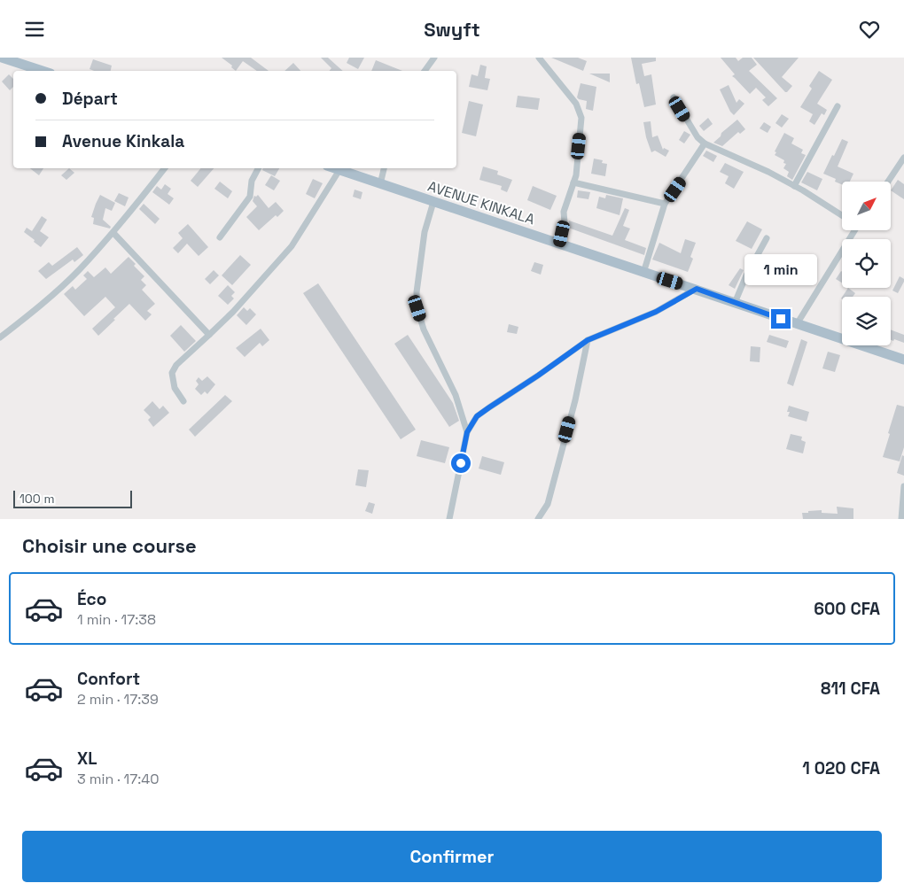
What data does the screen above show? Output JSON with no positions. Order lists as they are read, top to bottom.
{
  "streets": {
    "main road": ["AVENUE KINKALA"]
  },
  "scale_bar": "100 m",
  "north": "top right",
  "page": {
    "header": "Swyft",
    "banner": ["Départ", "Avenue Kinkala"],
    "bubble": "1 min",
    "scale": "100 m",
    "heading": "Choisir une course",
    "list": [
      {
        "name": "Éco",
        "note": "1 min · 17:38",
        "value": "600 CFA"
      },
      {
        "name": "Confort",
        "note": "2 min · 17:39",
        "value": "811 CFA"
      },
      {
        "name": "XL",
        "note": "3 min · 17:40",
        "value": "1 020 CFA"
      }
    ],
    "buttons": "Confirmer"
  }
}
